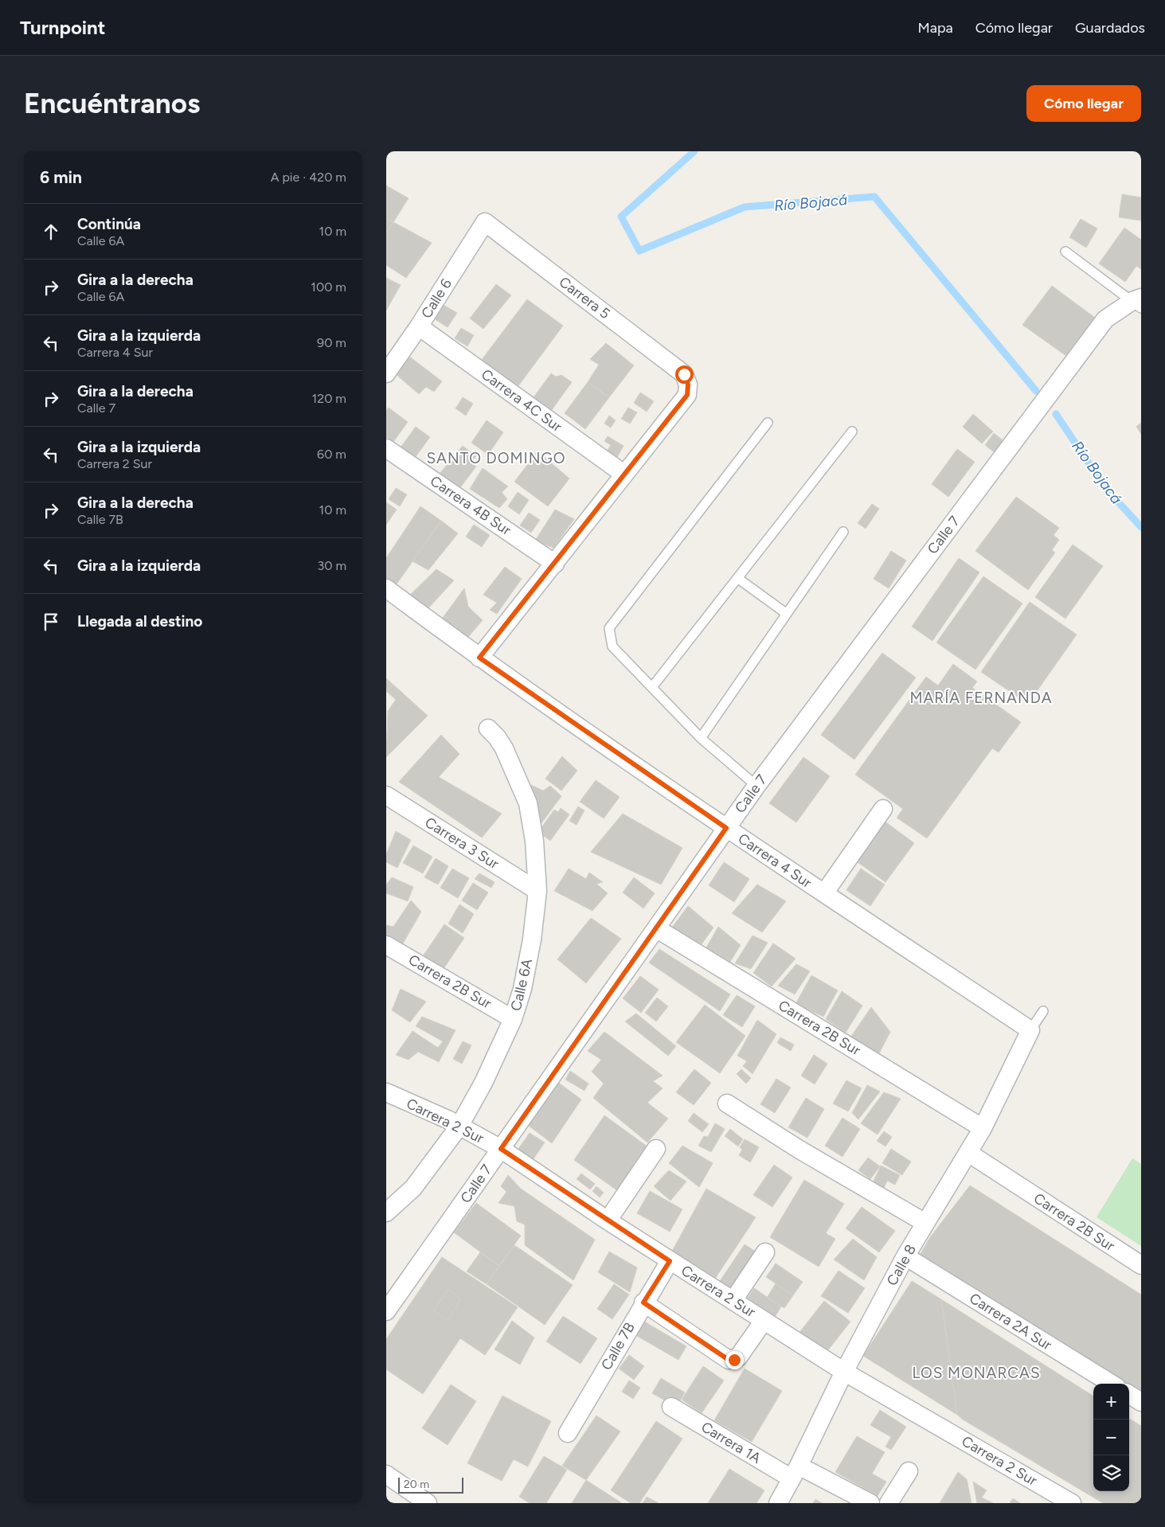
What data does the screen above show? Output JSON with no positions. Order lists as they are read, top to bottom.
{
  "streets": {
    "street": [
      "Carrera 5",
      "Calle 6",
      "Carrera 4C Sur",
      "Carrera 4B Sur",
      "Calle 7",
      "Carrera 3 Sur",
      "Carrera 4 Sur",
      "Carrera 2B Sur",
      "Calle 6A",
      "Carrera 2 Sur",
      "Calle 8",
      "Carrera 2A Sur",
      "Calle 7B",
      "Carrera 1A"
    ]
  },
  "crossings": [
    ["Carrera 5", "Calle 6"],
    ["Carrera 5", "Carrera 4C Sur"],
    ["Calle 6", "Carrera 4C Sur"],
    ["Calle 7", "Carrera 4 Sur"],
    ["Calle 7", "Carrera 2B Sur"],
    ["Calle 7", "Carrera 2 Sur"],
    ["Carrera 3 Sur", "Calle 6A"],
    ["Carrera 4 Sur", "Calle 8"],
    ["Carrera 2B Sur", "Calle 6A"],
    ["Carrera 2B Sur", "Calle 8"],
    ["Calle 6A", "Carrera 2 Sur"],
    ["Carrera 2 Sur", "Calle 8"],
    ["Carrera 2 Sur", "Calle 7B"],
    ["Calle 8", "Carrera 2A Sur"],
    ["Calle 8", "Carrera 1A"]
  ],
  "districts": ["SANTO DOMINGO", "MARÍA FERNANDA", "LOS MONARCAS"],
  "water": ["Río Bojacá"],
  "scale_bar": "20 m",
  "page": {
    "header": "Turnpoint",
    "nav": ["Mapa", "Cómo llegar", "Guardados"],
    "buttons": "Cómo llegar",
    "title": "Encuéntranos",
    "heading": ["6 min", "A pie · 420 m"],
    "list": [
      ["Continúa", "Calle 6A", "10 m"],
      ["Gira a la derecha", "Calle 6A", "100 m"],
      ["Gira a la izquierda", "Carrera 4 Sur", "90 m"],
      ["Gira a la derecha", "Calle 7", "120 m"],
      ["Gira a la izquierda", "Carrera 2 Sur", "60 m"],
      ["Gira a la derecha", "Calle 7B", "10 m"],
      ["Gira a la izquierda", "30 m"],
      "Llegada al destino"
    ],
    "map_buttons": ["+", "−"],
    "scale": "20 m"
  }
}
